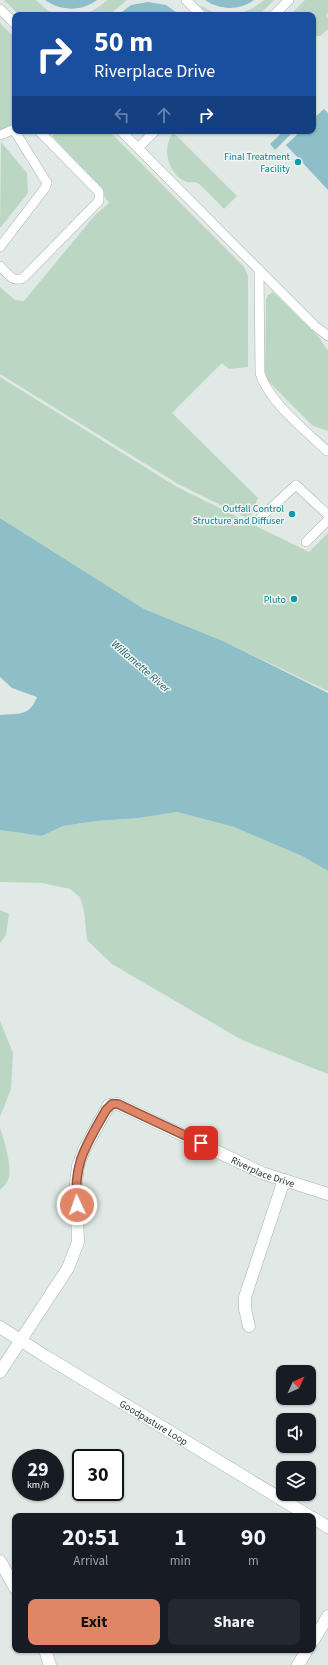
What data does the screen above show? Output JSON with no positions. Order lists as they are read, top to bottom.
{
  "streets": {
    "street": ["Riverplace Drive", "Goodpasture Loop"]
  },
  "crossings": [
    ["Riverplace Drive", "Goodpasture Loop"]
  ],
  "water": ["Willamette River"],
  "places": ["Final Treatment Facility", "Outfall Control Structure and Diffuser", "Pluto"],
  "north": "top right",
  "page": {
    "turn": ["50 m", "Riverplace Drive"],
    "speed": "29 km/h",
    "limit": "30",
    "eta": [
      "20:51",
      "Arrival",
      "1",
      "min",
      "90",
      "m"
    ],
    "buttons": ["Exit", "Share"]
  }
}
